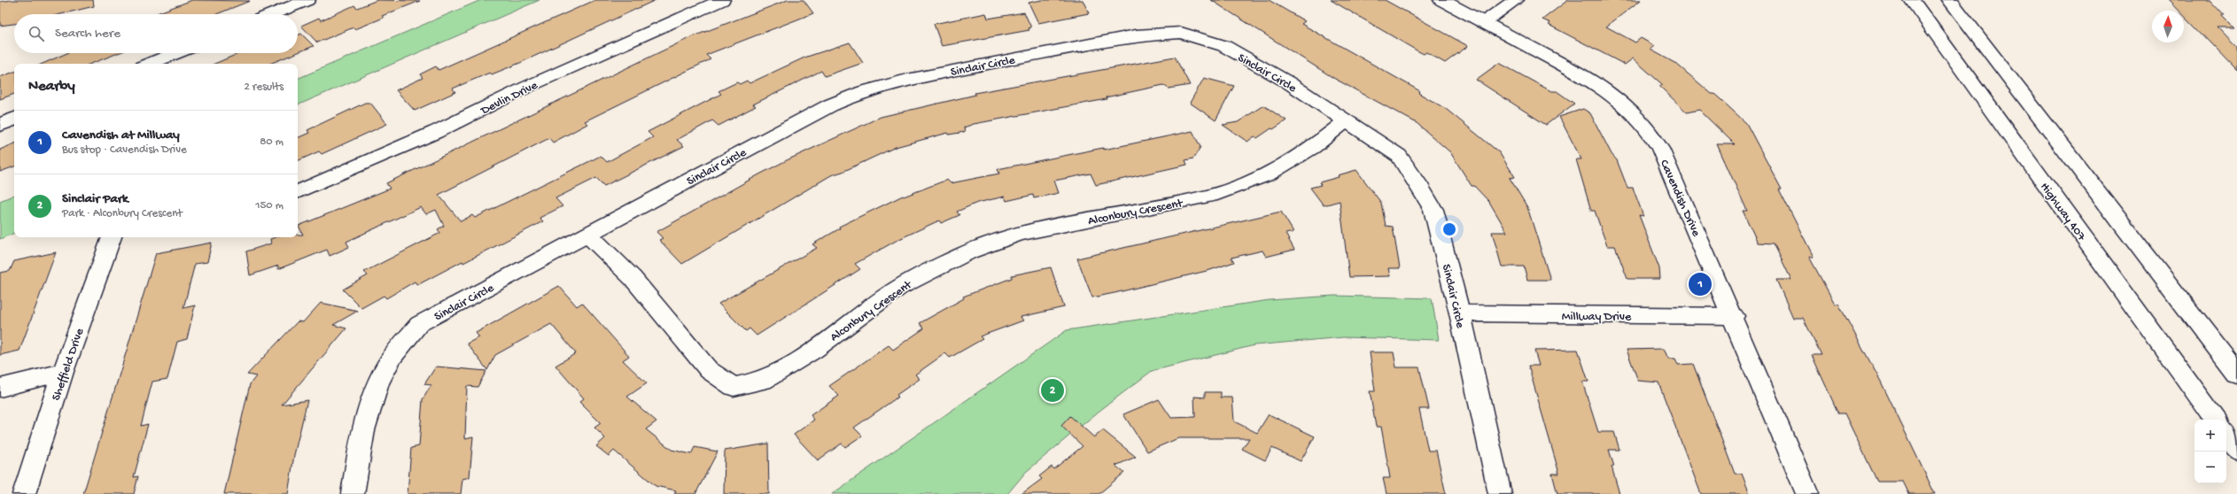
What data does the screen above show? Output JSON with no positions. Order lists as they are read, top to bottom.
{
  "streets": {
    "main road": [
      "Sinclair Circle",
      "Devlin Drive",
      "Cavendish Drive",
      "Alconbury Crescent",
      "Highway 407",
      "Millway Drive",
      "Sheffield Drive"
    ]
  },
  "crossings": [
    ["Sinclair Circle", "Alconbury Crescent"],
    ["Sinclair Circle", "Millway Drive"],
    ["Cavendish Drive", "Millway Drive"]
  ],
  "north": "top",
  "page": {
    "search": "Search here",
    "heading": ["Nearby", "2 results"],
    "list": [
      {
        "mark": "1",
        "name": "Cavendish at Millway",
        "note": "Bus stop · Cavendish Drive",
        "value": "80 m"
      },
      {
        "mark": "2",
        "name": "Sinclair Park",
        "note": "Park · Alconbury Crescent",
        "value": "150 m"
      }
    ],
    "pins": ["1", "2"],
    "map_buttons": ["+", "−"]
  }
}
